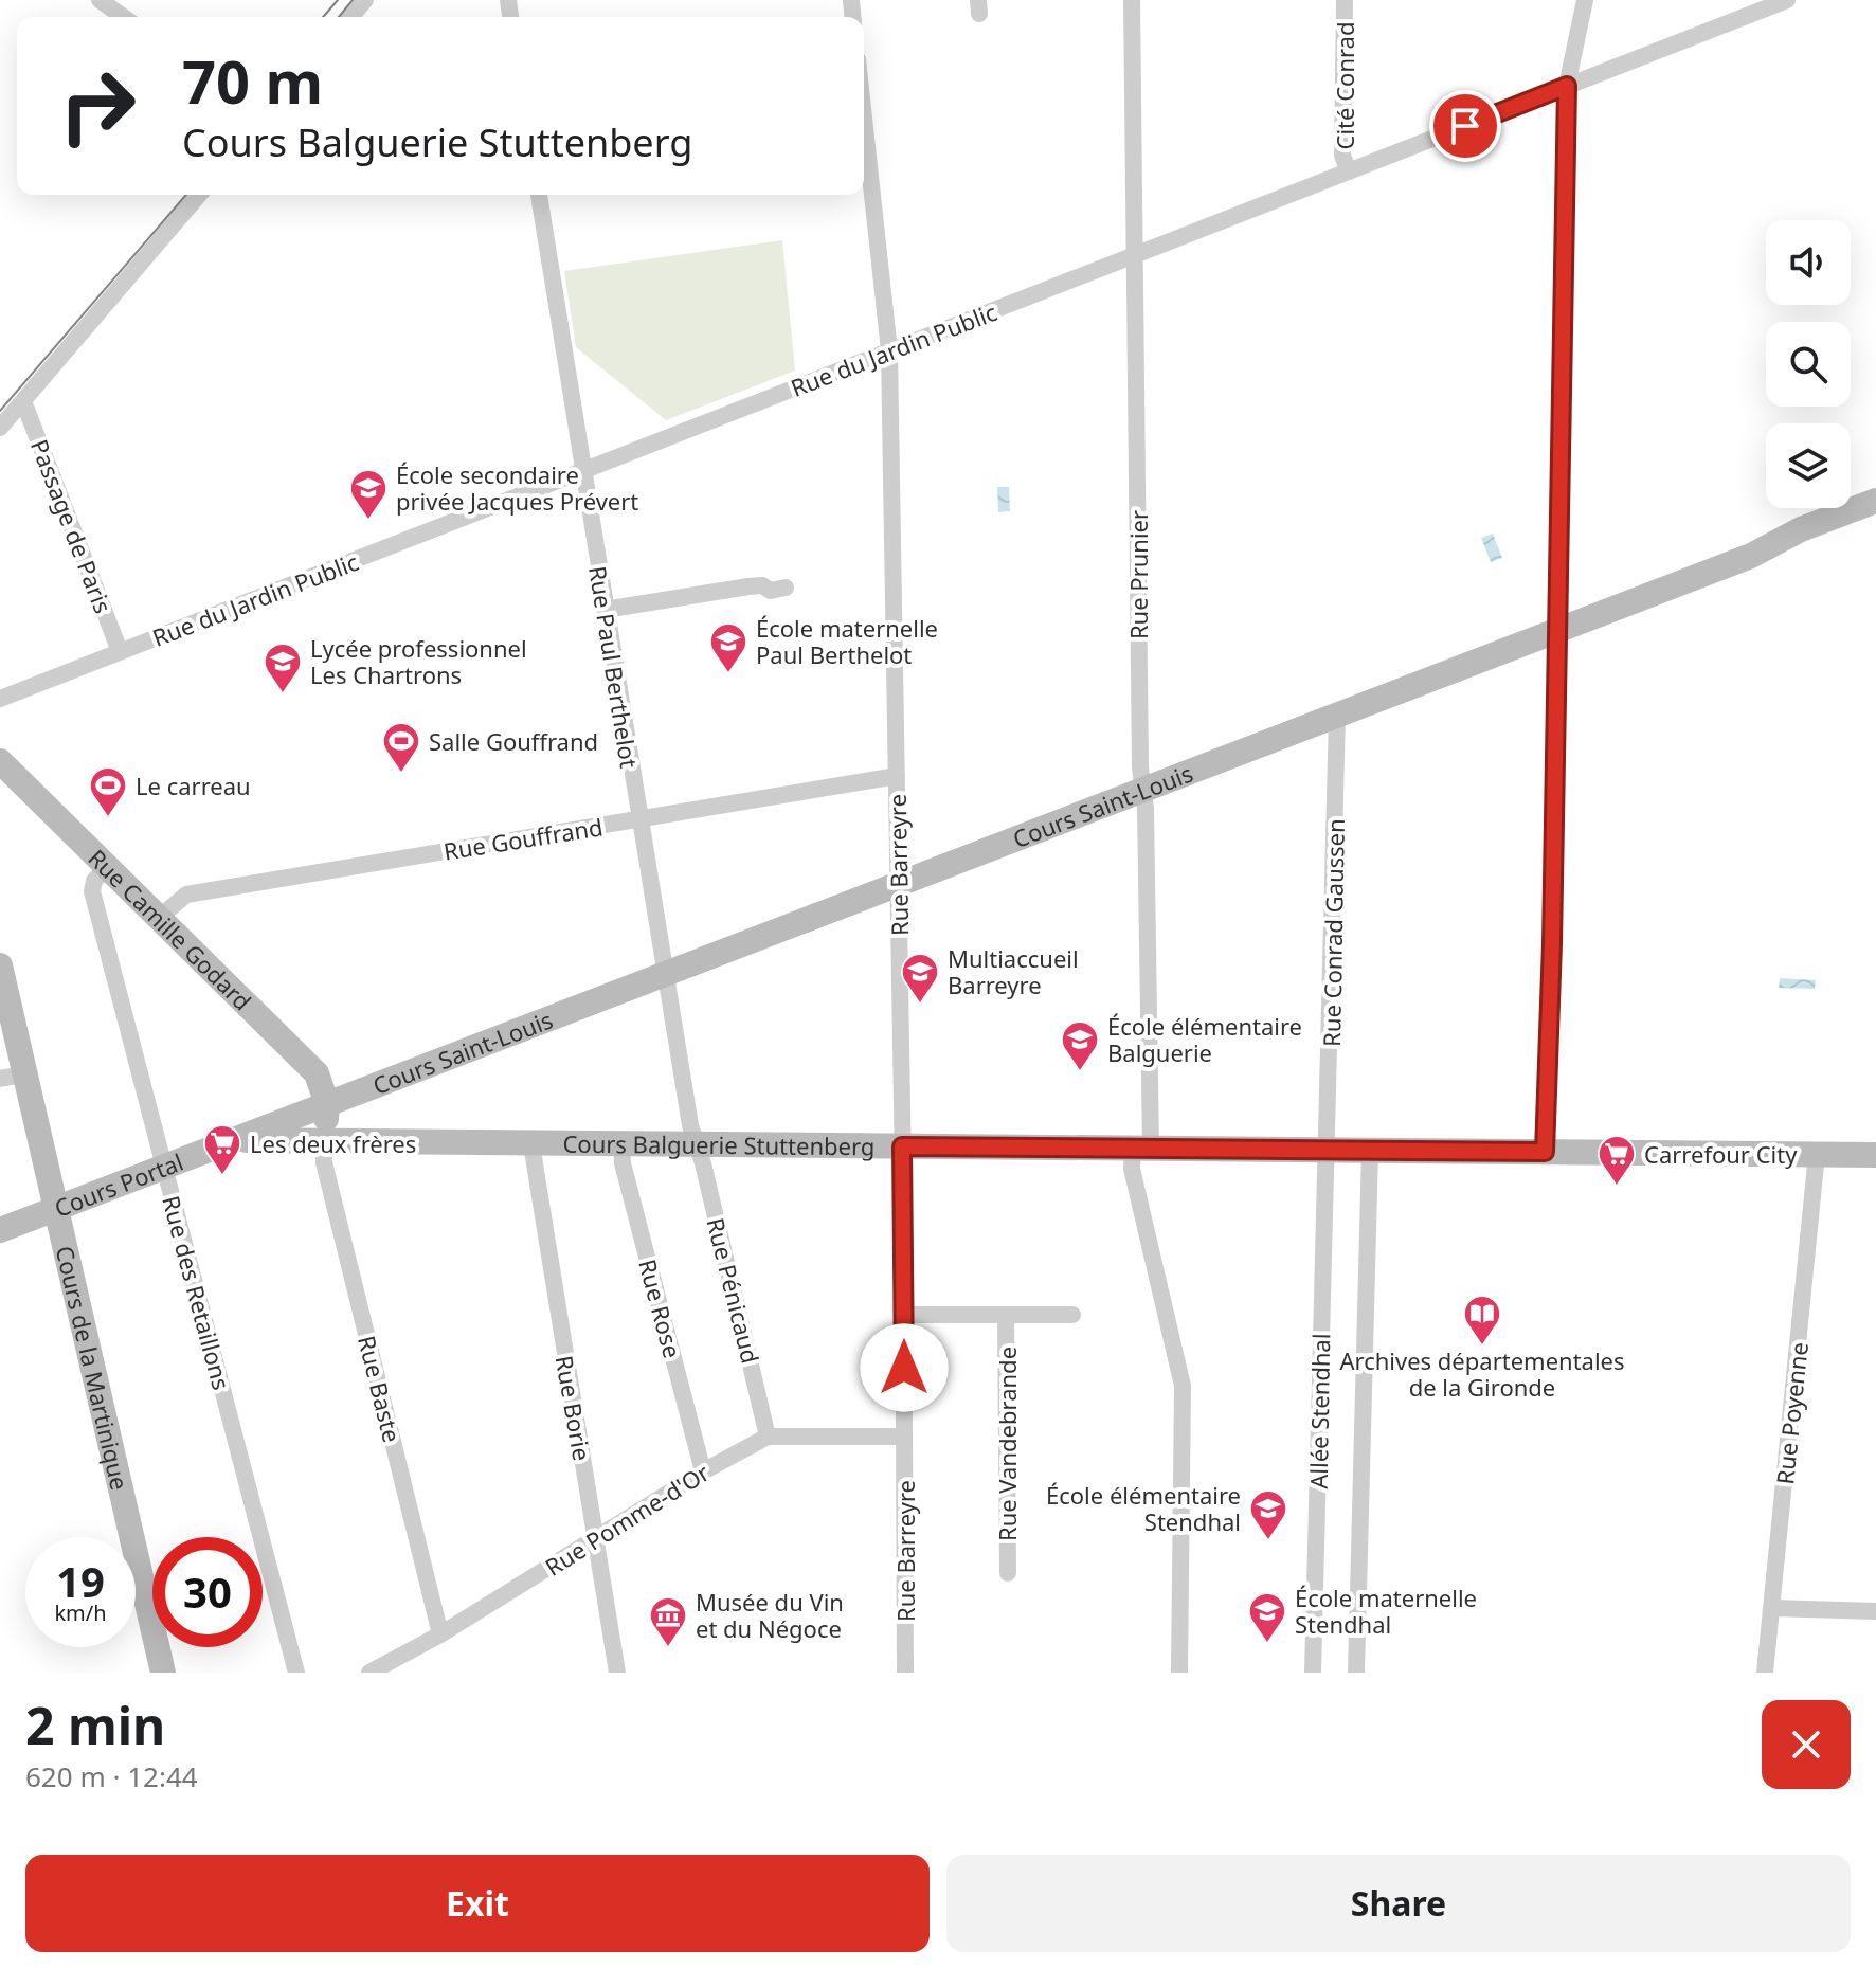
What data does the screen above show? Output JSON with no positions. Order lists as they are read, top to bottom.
{
  "streets": {
    "main road": [
      "Cours Saint-Louis",
      "Rue Camille Godard",
      "Cours Balguerie Stuttenberg",
      "Cours Portal",
      "Cours de la Martinique"
    ],
    "street": [
      "Cité Conrad",
      "Rue du Jardin Public",
      "Passage de Paris",
      "Rue Prunier",
      "Rue Paul Berthelot",
      "Rue Gouffrand",
      "Rue Barreyre",
      "Rue Conrad Gaussen",
      "Rue Pénicaud",
      "Rue des Retaillons",
      "Rue Rose",
      "Rue Baste",
      "Rue Borie",
      "Allée Stendhal",
      "Rue Poyenne",
      "Rue Vandebrande",
      "Rue Pomme-d'Or"
    ]
  },
  "crossings": [
    ["Cité Conrad", "Rue du Jardin Public"],
    ["Rue du Jardin Public", "Passage de Paris"],
    ["Rue du Jardin Public", "Rue Prunier"],
    ["Rue du Jardin Public", "Rue Paul Berthelot"],
    ["Rue du Jardin Public", "Rue Barreyre"],
    ["Rue Prunier", "Cours Saint-Louis"],
    ["Rue Prunier", "Cours Balguerie Stuttenberg"],
    ["Rue Paul Berthelot", "Cours Saint-Louis"],
    ["Rue Paul Berthelot", "Rue Gouffrand"],
    ["Rue Paul Berthelot", "Cours Balguerie Stuttenberg"],
    ["Rue Paul Berthelot", "Rue Pénicaud"],
    ["Cours Saint-Louis", "Rue Barreyre"],
    ["Cours Saint-Louis", "Rue Camille Godard"],
    ["Cours Saint-Louis", "Rue Conrad Gaussen"],
    ["Cours Saint-Louis", "Cours Portal"],
    ["Rue Gouffrand", "Rue Barreyre"],
    ["Rue Gouffrand", "Rue Camille Godard"],
    ["Rue Barreyre", "Cours Balguerie Stuttenberg"],
    ["Rue Barreyre", "Rue Pomme-d'Or"],
    ["Rue Camille Godard", "Cours Portal"],
    ["Rue Camille Godard", "Rue des Retaillons"],
    ["Rue Conrad Gaussen", "Cours Balguerie Stuttenberg"],
    ["Rue Conrad Gaussen", "Allée Stendhal"],
    ["Cours Balguerie Stuttenberg", "Cours Portal"],
    ["Cours Balguerie Stuttenberg", "Rue Pénicaud"],
    ["Cours Balguerie Stuttenberg", "Rue Rose"],
    ["Cours Balguerie Stuttenberg", "Rue Baste"],
    ["Cours Balguerie Stuttenberg", "Rue Borie"],
    ["Cours Balguerie Stuttenberg", "Allée Stendhal"],
    ["Cours Balguerie Stuttenberg", "Rue Poyenne"],
    ["Cours Portal", "Rue des Retaillons"],
    ["Cours Portal", "Cours de la Martinique"],
    ["Cours Portal", "Rue Baste"],
    ["Rue Pénicaud", "Rue Pomme-d'Or"],
    ["Rue Rose", "Rue Pomme-d'Or"],
    ["Rue Baste", "Rue Pomme-d'Or"],
    ["Rue Borie", "Rue Pomme-d'Or"]
  ],
  "places": {
    "school or university": [
      "École secondaire privée Jacques Prévert",
      "École maternelle Paul Berthelot",
      "Lycée professionnel Les Chartrons",
      "Multiaccueil Barreyre",
      "École élémentaire Balguerie",
      "École élémentaire Stendhal",
      "École maternelle Stendhal"
    ],
    "sports": ["Salle Gouffrand", "Le carreau"],
    "supermarket": ["Les deux frères", "Carrefour City"],
    "library": ["Archives départementales de la Gironde"],
    "museum": ["Musée du Vin et du Négoce"]
  },
  "page": {
    "turn": ["70 m", "Cours Balguerie Stuttenberg"],
    "speed": "19 km/h",
    "limit": "30",
    "heading": ["2 min", "620 m · 12:44"],
    "buttons": ["Exit", "Share"]
  }
}
